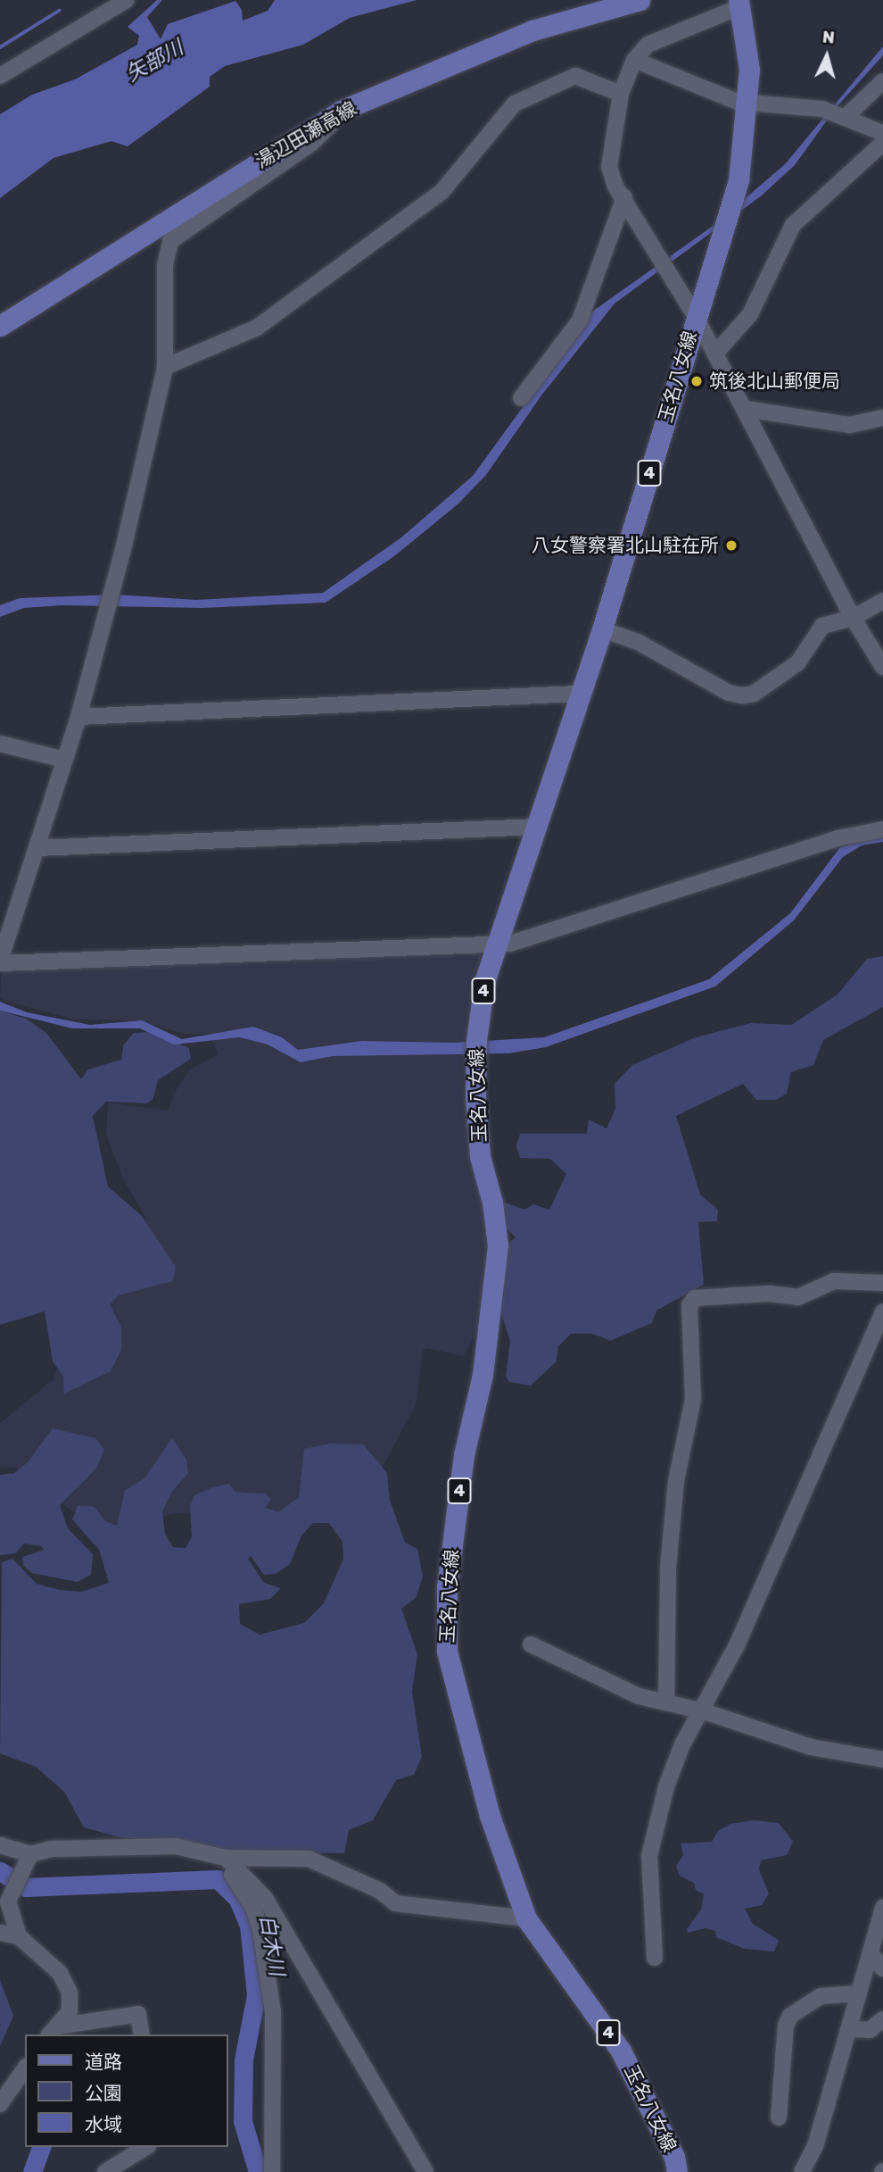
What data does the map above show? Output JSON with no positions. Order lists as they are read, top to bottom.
{
  "streets": {
    "main road": ["湯辺田瀬高線", "玉名八女線", "4"]
  },
  "water": ["矢部川", "白木川"],
  "places": ["筑後北山郵便局", "八女警察署北山駐在所"],
  "legend": ["道路", "公園", "水域"],
  "north": "top"
}
